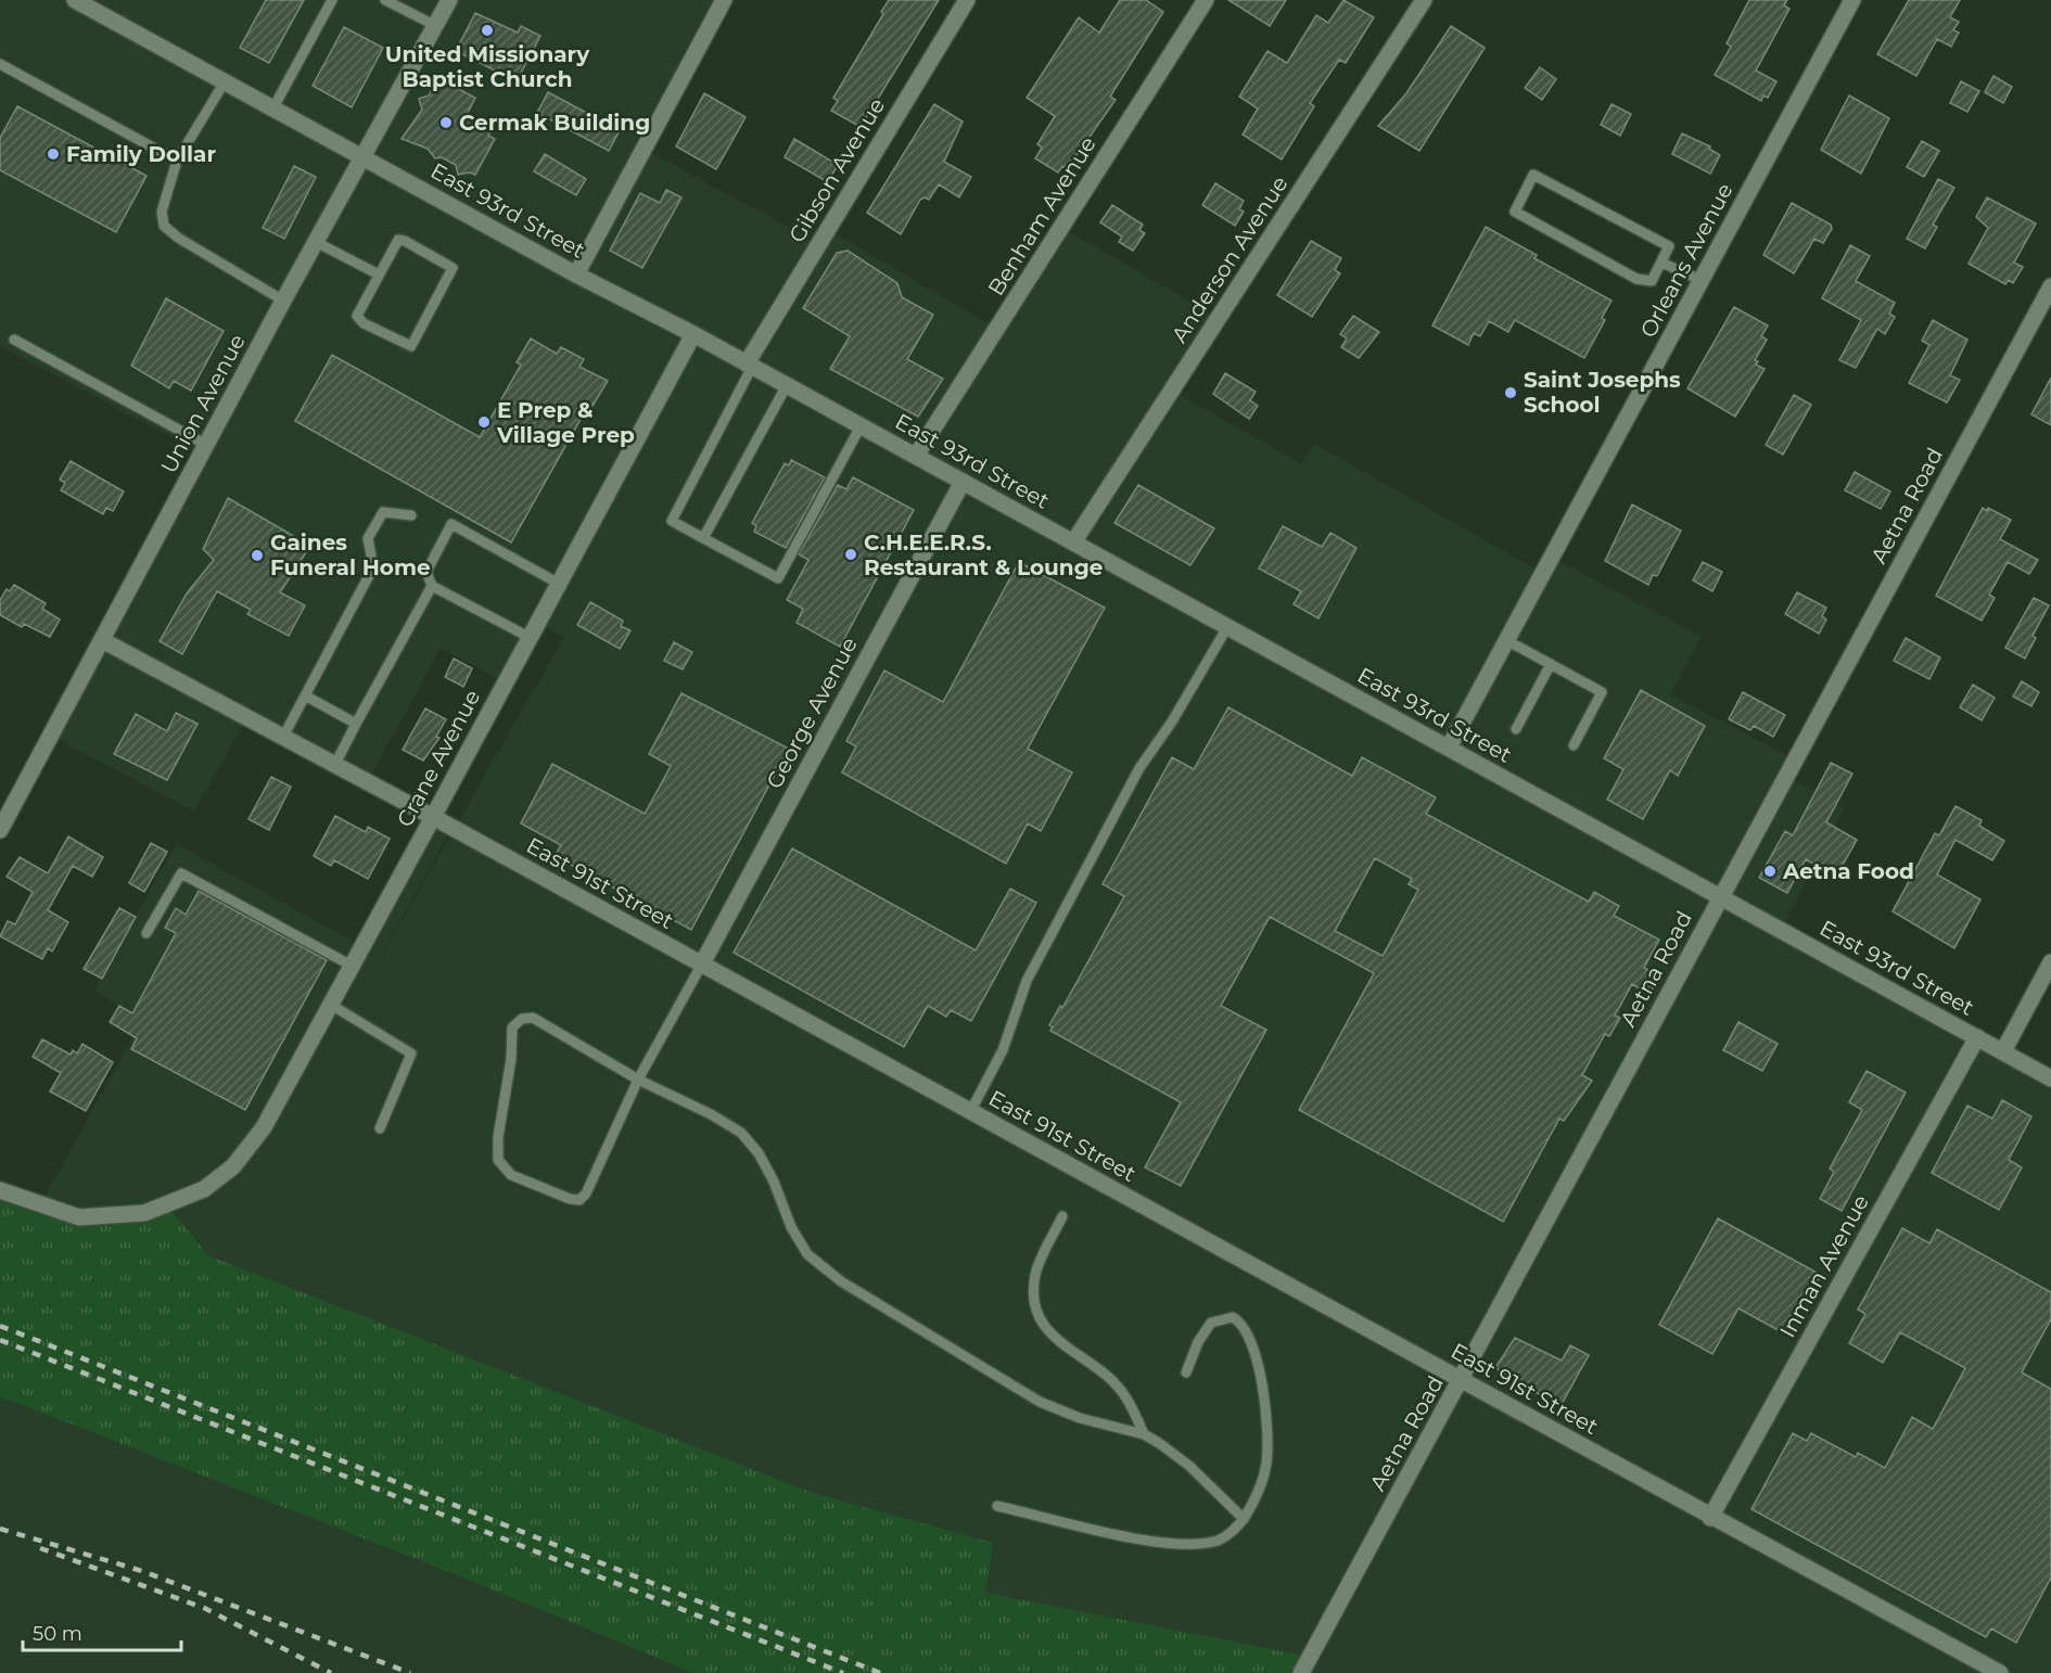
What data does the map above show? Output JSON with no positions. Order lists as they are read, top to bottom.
{
  "streets": {
    "street": [
      "Gibson Avenue",
      "East 93rd Street",
      "Benham Avenue",
      "Anderson Avenue",
      "Orleans Avenue",
      "Union Avenue",
      "Aetna Road",
      "George Avenue",
      "Crane Avenue",
      "East 91st Street",
      "Inman Avenue"
    ]
  },
  "crossings": [
    ["Gibson Avenue", "East 93rd Street"],
    ["East 93rd Street", "Benham Avenue"],
    ["East 93rd Street", "Anderson Avenue"],
    ["East 93rd Street", "Orleans Avenue"],
    ["East 93rd Street", "Union Avenue"],
    ["East 93rd Street", "Aetna Road"],
    ["East 93rd Street", "George Avenue"],
    ["East 93rd Street", "Crane Avenue"],
    ["East 93rd Street", "Inman Avenue"],
    ["Union Avenue", "East 91st Street"],
    ["Aetna Road", "East 91st Street"],
    ["George Avenue", "East 91st Street"],
    ["Crane Avenue", "East 91st Street"],
    ["East 91st Street", "Inman Avenue"]
  ],
  "places": [
    "United Missionary Baptist Church",
    "Cermak Building",
    "Family Dollar",
    "Saint Josephs School",
    "E Prep & Village Prep",
    "C.H.E.E.R.S. Restaurant & Lounge",
    "Gaines Funeral Home",
    "Aetna Food"
  ],
  "scale_bar": "50 m"
}
